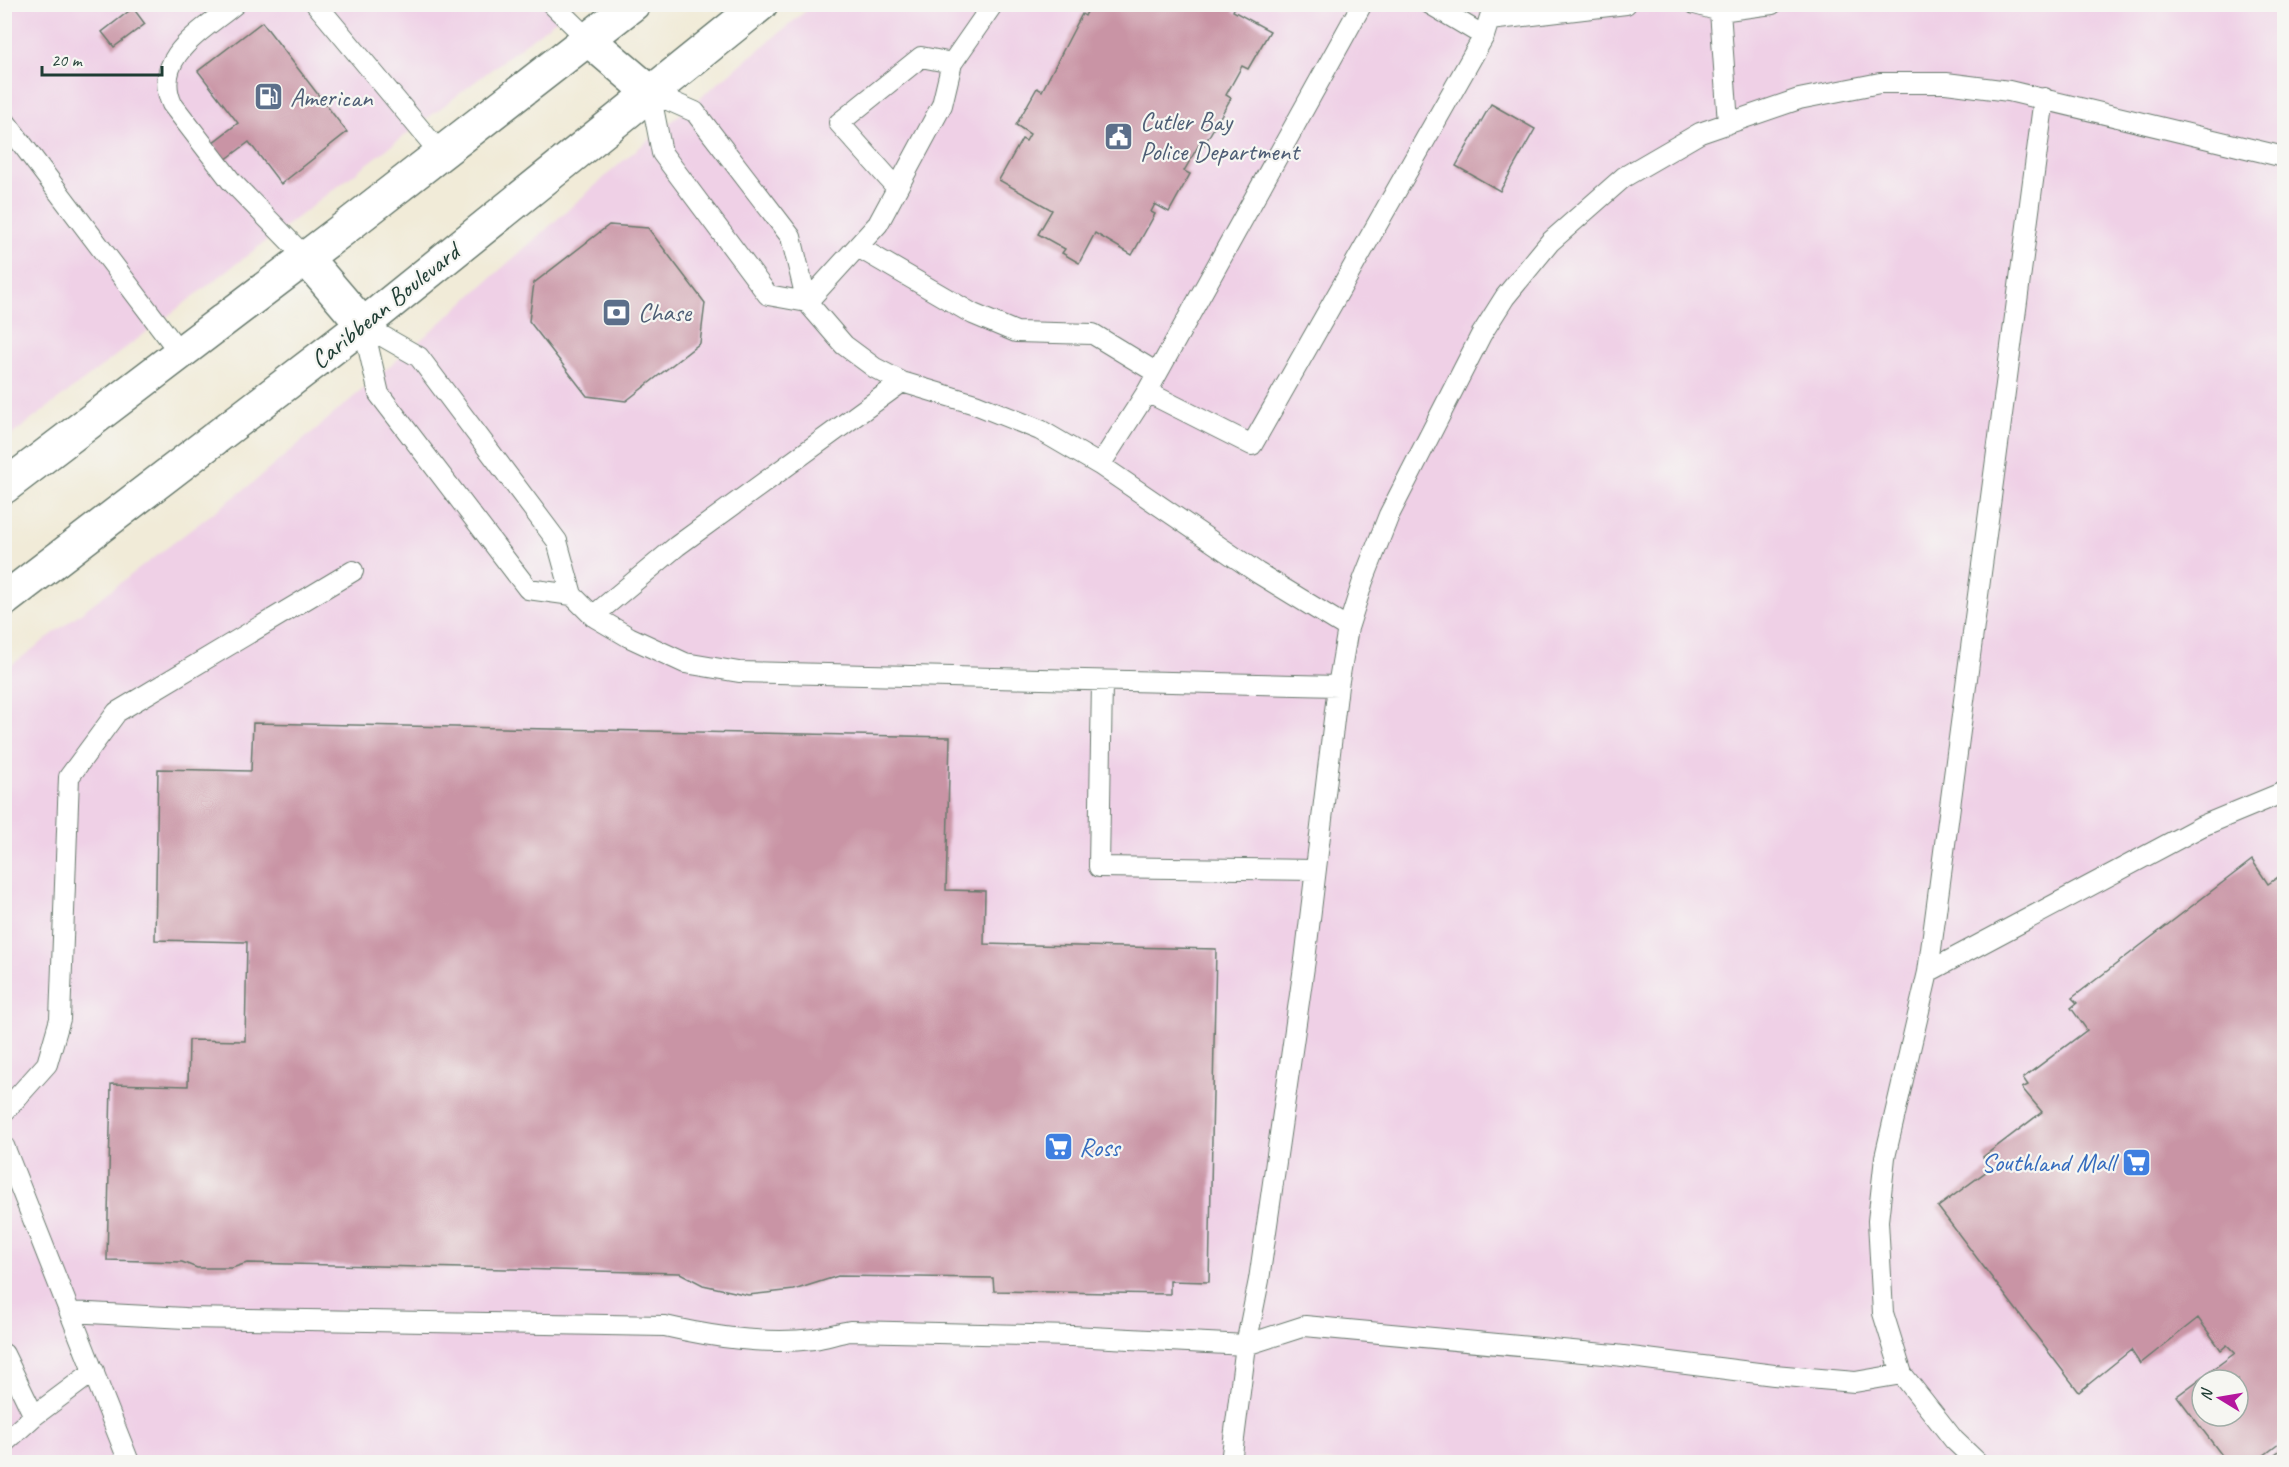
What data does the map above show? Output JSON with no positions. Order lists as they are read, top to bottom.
{
  "streets": {
    "main road": ["Caribbean Boulevard"]
  },
  "places": {
    "fuel station": ["American"],
    "public building": ["Cutler Bay Police Department"],
    "bank": ["Chase"],
    "supermarket": ["Ross", "Southland Mall"]
  },
  "scale_bar": "20 m",
  "north": "left"
}
